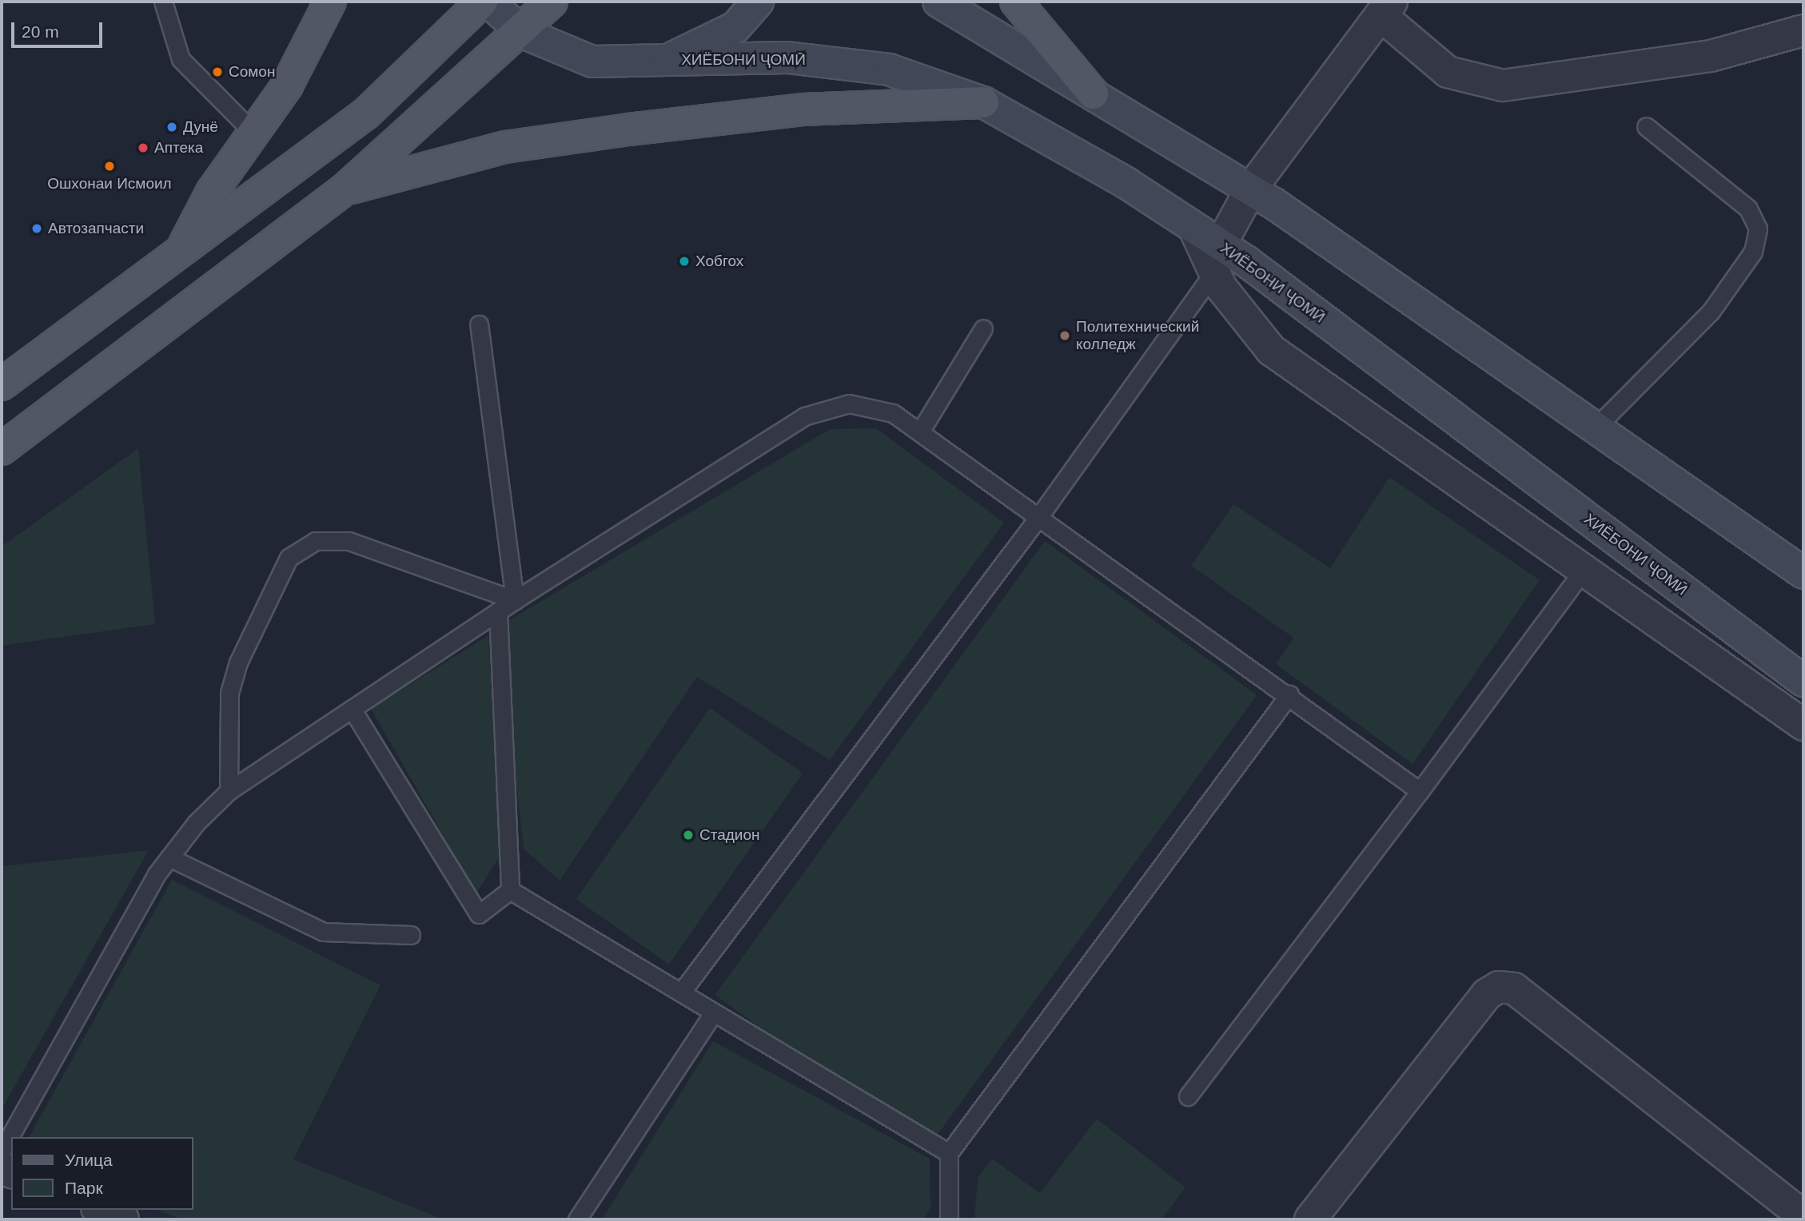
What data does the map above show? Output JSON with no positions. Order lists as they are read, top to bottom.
{
  "streets": {
    "main road": ["ХИЁБОНИ ҶОМӢ"]
  },
  "places": [
    "Сомон",
    "Дунё",
    "Аптека",
    "Ошхонаи Исмоил",
    "Автозапчасти",
    "Хобгох",
    "Политехнический колледж",
    "Стадион"
  ],
  "legend": ["Улица", "Парк"],
  "scale_bar": "20 m"
}
